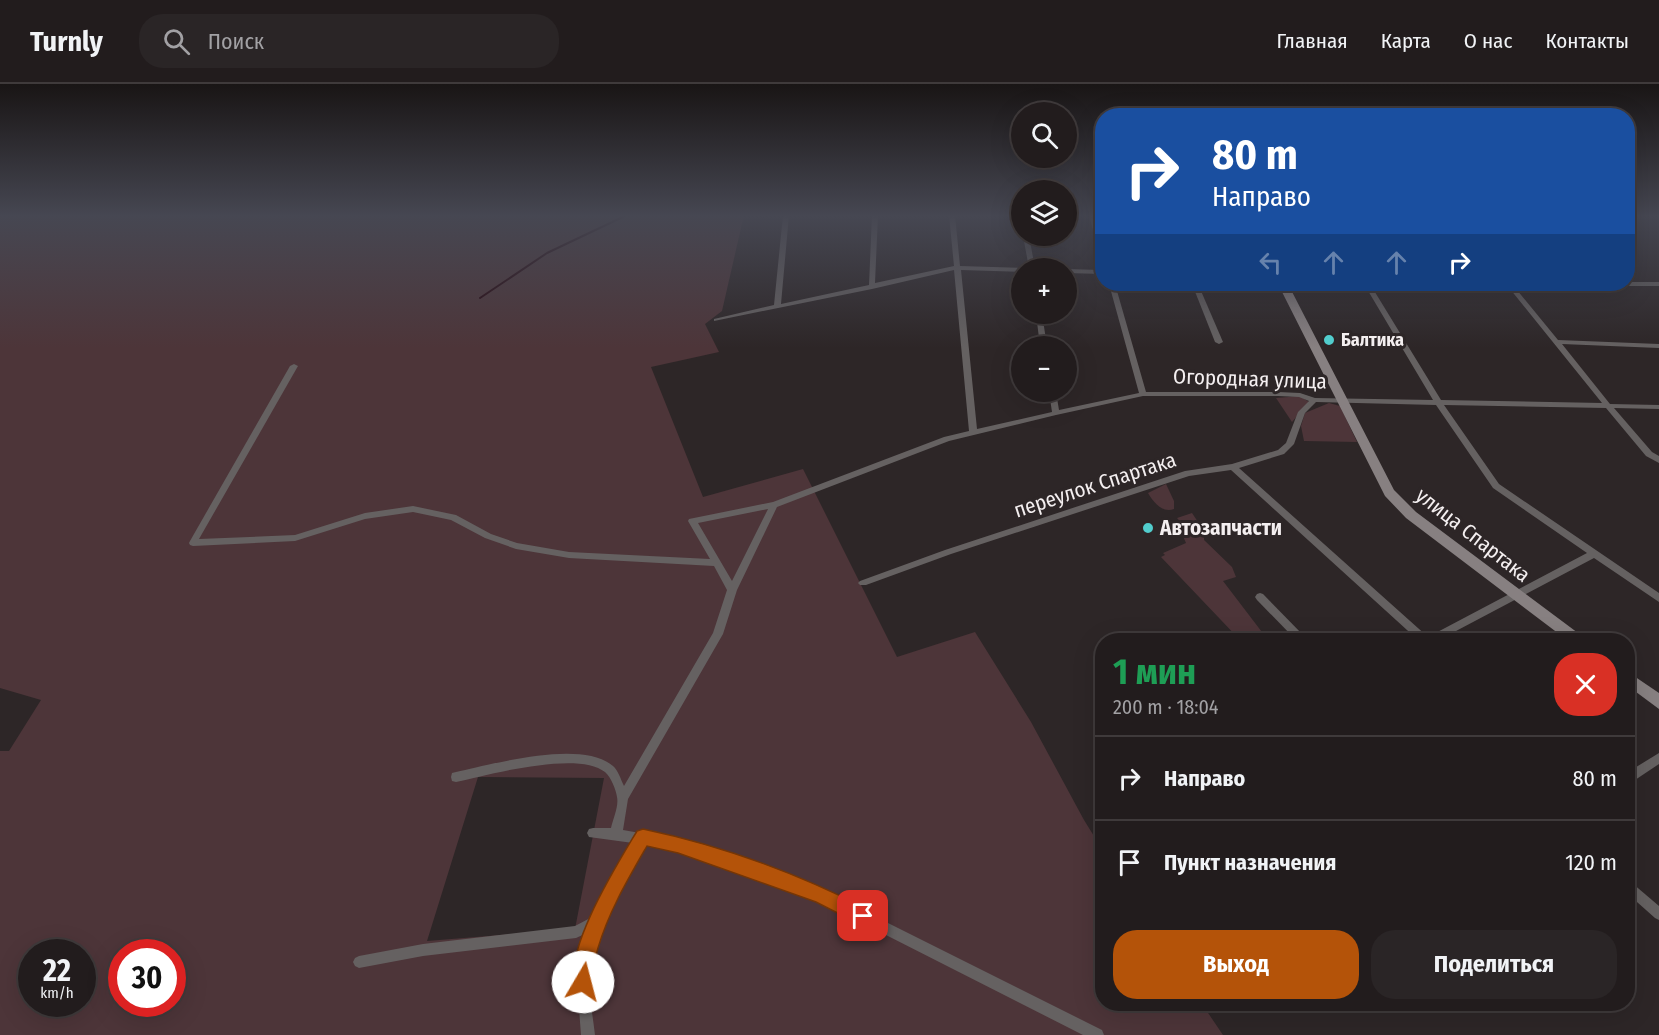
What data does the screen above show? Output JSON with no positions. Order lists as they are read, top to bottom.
{
  "streets": {
    "street": ["Огородная улица", "переулок Спартака", "улица Спартака"]
  },
  "crossings": [
    ["Огородная улица", "переулок Спартака"],
    ["Огородная улица", "улица Спартака"]
  ],
  "places": ["Балтика", "Автозапчасти"],
  "page": {
    "header": "Turnly",
    "search": "Поиск",
    "nav": [
      "Главная",
      "Карта",
      "О нас",
      "Контакты"
    ],
    "map_buttons": ["+", "−"],
    "turn": ["80 m", "Направо"],
    "heading": ["1 мин", "200 m · 18:04"],
    "list": [
      {
        "name": "Направо",
        "value": "80 m"
      },
      {
        "name": "Пункт назначения",
        "value": "120 m"
      }
    ],
    "buttons": ["Выход", "Поделиться"],
    "speed": "22 km/h",
    "limit": "30"
  }
}
